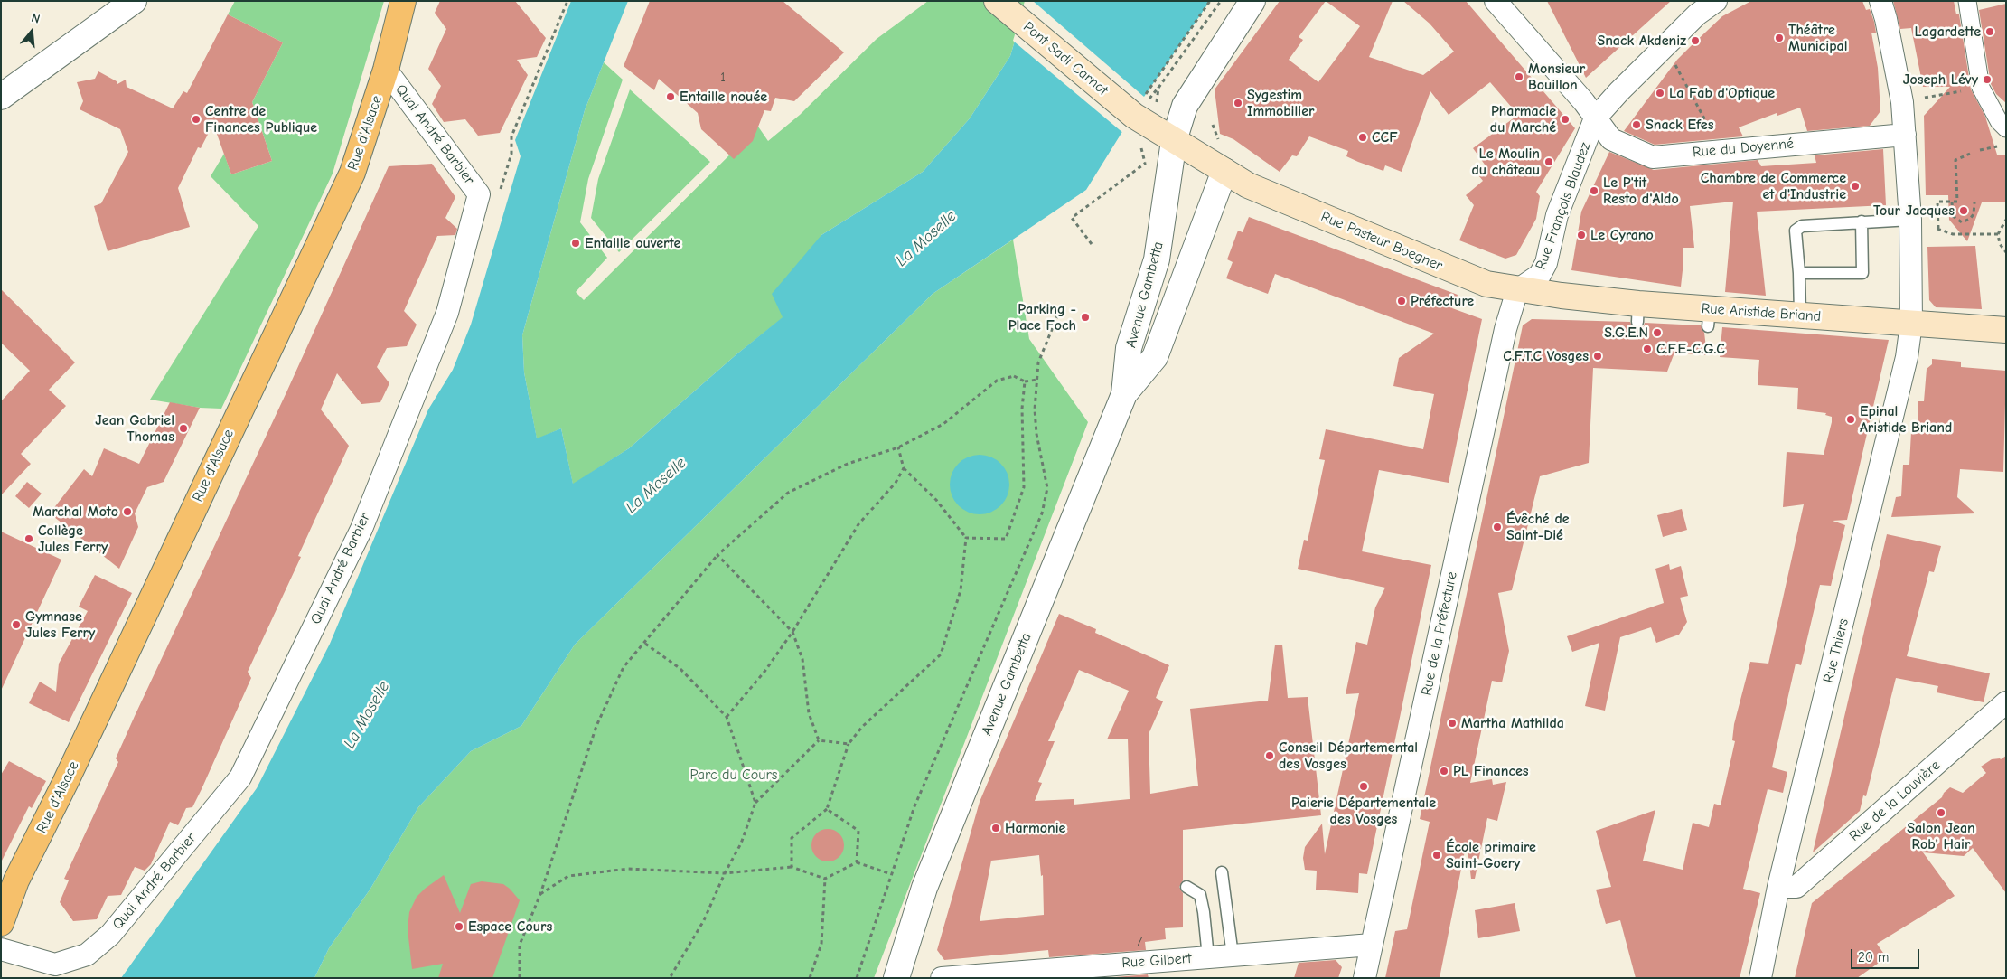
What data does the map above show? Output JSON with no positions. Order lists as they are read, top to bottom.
{
  "streets": {
    "main road": [
      "Pont Sadi Carnot",
      "Rue d'Alsace",
      "Rue Pasteur Boegner",
      "Rue Aristide Briand"
    ],
    "street": [
      "Quai André Barbier",
      "Rue du Doyenné",
      "Rue François Blaudez",
      "Avenue Gambetta",
      "Rue de la Préfecture",
      "Rue Thiers",
      "Rue de la Louvière",
      "Rue Gilbert"
    ]
  },
  "crossings": [
    ["Pont Sadi Carnot", "Rue Pasteur Boegner"],
    ["Pont Sadi Carnot", "Avenue Gambetta"],
    ["Rue d'Alsace", "Quai André Barbier"],
    ["Rue du Doyenné", "Rue François Blaudez"],
    ["Rue du Doyenné", "Rue Thiers"],
    ["Rue François Blaudez", "Rue Pasteur Boegner"],
    ["Rue François Blaudez", "Rue Aristide Briand"],
    ["Rue François Blaudez", "Rue de la Préfecture"],
    ["Rue Pasteur Boegner", "Avenue Gambetta"],
    ["Rue Pasteur Boegner", "Rue Aristide Briand"],
    ["Rue Pasteur Boegner", "Rue de la Préfecture"],
    ["Rue Aristide Briand", "Rue de la Préfecture"],
    ["Rue Aristide Briand", "Rue Thiers"],
    ["Rue de la Préfecture", "Rue Gilbert"],
    ["Rue Thiers", "Rue de la Louvière"]
  ],
  "water": ["La Moselle"],
  "parks": ["Parc du Cours"],
  "places": [
    "Lagardette",
    "Théâtre Municipal",
    "Snack Akdeniz",
    "Monsieur Bouillon",
    "Joseph Lévy",
    "La Fab d'Optique",
    "Entaille nouée",
    "Sygestim Immobilier",
    "Centre de Finances Publique",
    "Pharmacie du Marché",
    "Snack Efes",
    "CCF",
    "Le Moulin du château",
    "Chambre de Commerce et d'Industrie",
    "Le P'tit Resto d'Aldo",
    "Tour Jacques",
    "Le Cyrano",
    "Entaille ouverte",
    "Préfecture",
    "Parking - Place Foch",
    "S.G.E.N",
    "C.F.E-C.G.C",
    "C.F.T.C Vosges",
    "Epinal Aristide Briand",
    "Jean Gabriel Thomas",
    "Marchal Moto",
    "Évêché de Saint-Dié",
    "Collège Jules Ferry",
    "Gymnase Jules Ferry",
    "Martha Mathilda",
    "Conseil Départemental des Vosges",
    "PL Finances",
    "Paierie Départementale des Vosges",
    "Salon Jean Rob' Hair",
    "Harmonie",
    "École primaire Saint-Goery",
    "Espace Cours"
  ],
  "house_numbers": ["1", "7"],
  "scale_bar": "20 m",
  "north": "top"
}
